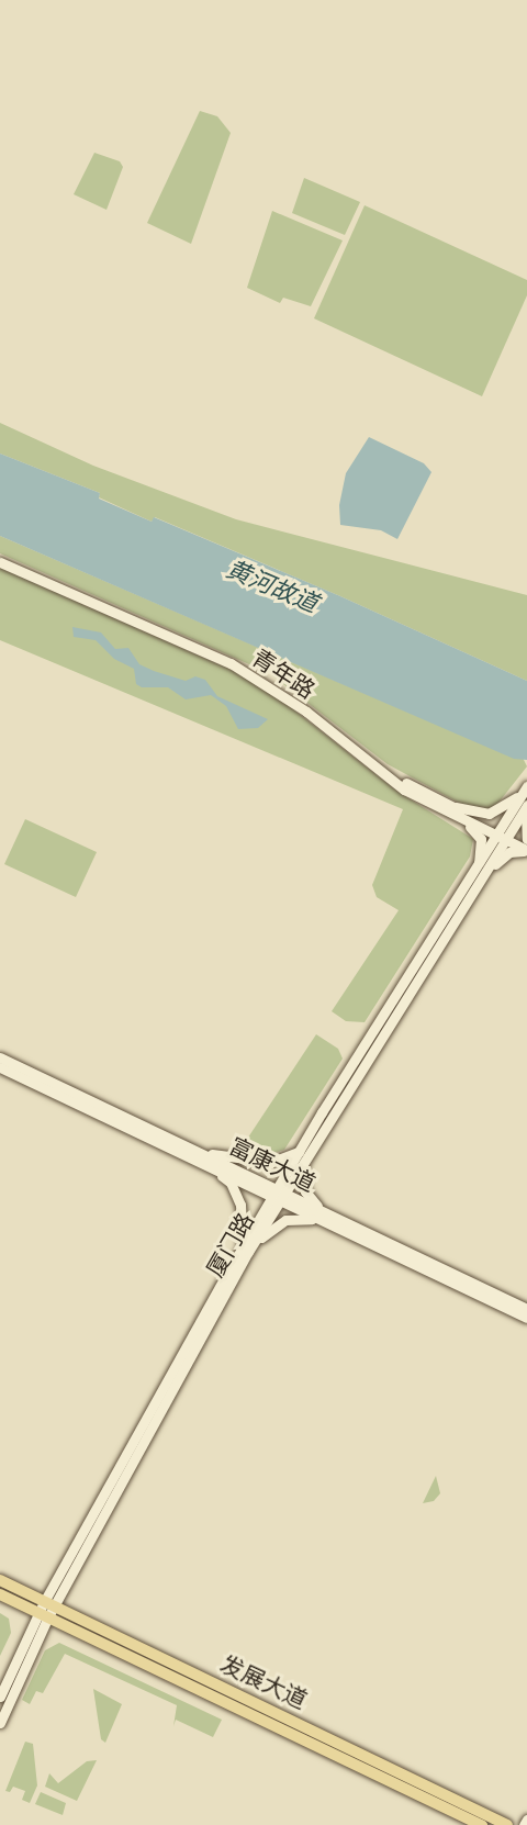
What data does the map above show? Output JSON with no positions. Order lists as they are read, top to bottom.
{
  "streets": {
    "main road": ["发展大道"],
    "street": ["青年路", "富康大道", "厦门路"]
  },
  "crossings": [
    ["青年路", "厦门路"],
    ["富康大道", "厦门路"],
    ["厦门路", "发展大道"]
  ],
  "water": ["黄河故道"]
}
